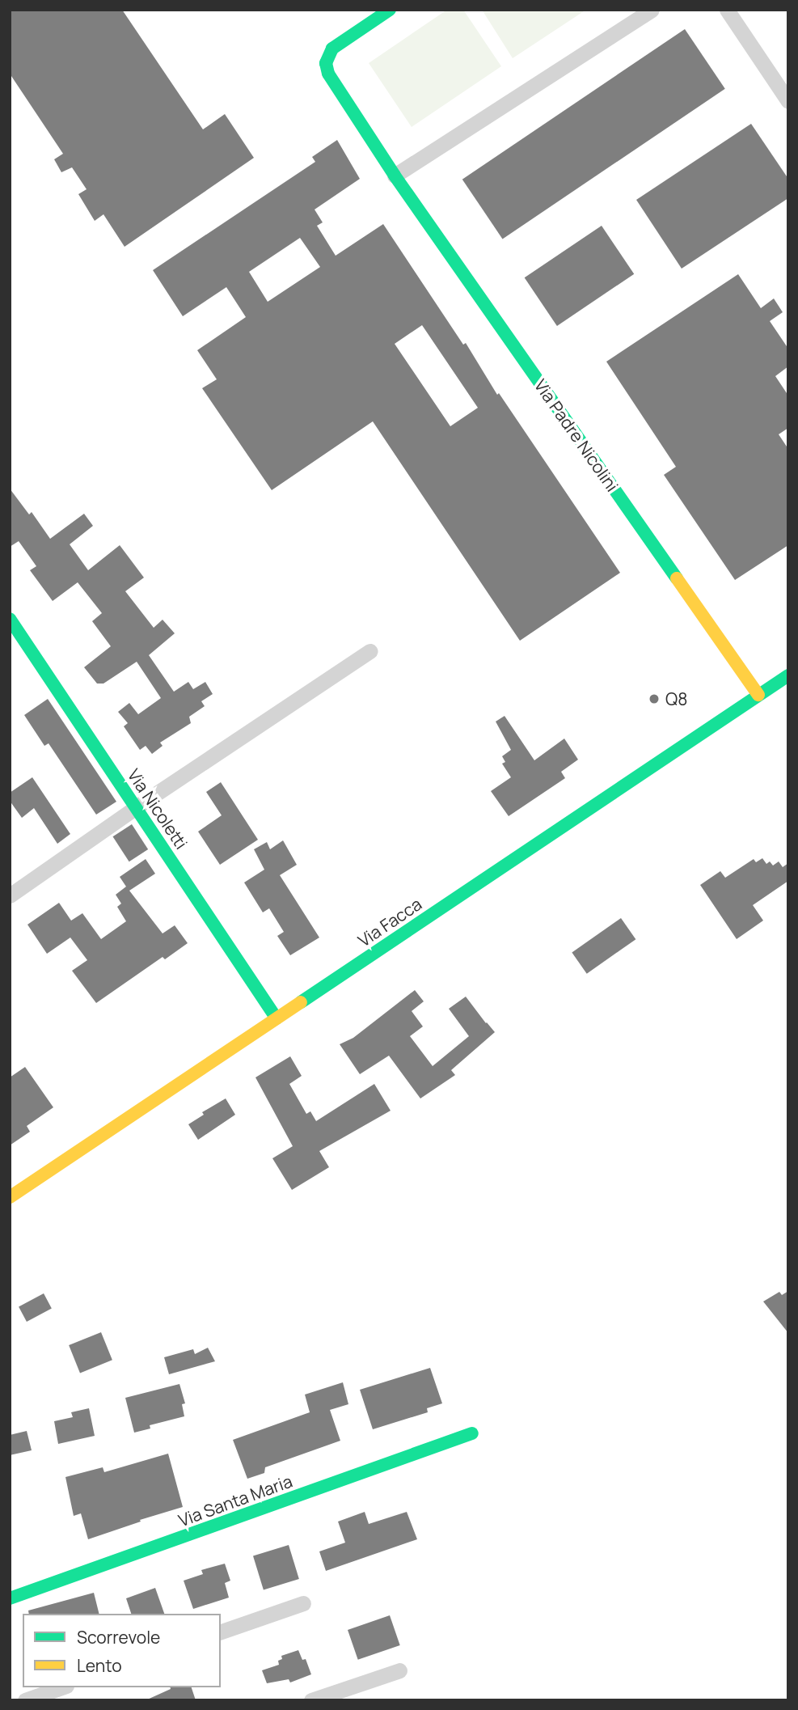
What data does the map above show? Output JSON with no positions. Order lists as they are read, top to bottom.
{
  "streets": {
    "street": [
      "Via Padre Nicolini",
      "Via Nicoletti",
      "Via Facca",
      "Via Santa Maria"
    ]
  },
  "crossings": [
    ["Via Padre Nicolini", "Via Facca"],
    ["Via Nicoletti", "Via Facca"]
  ],
  "places": ["Q8"],
  "legend": ["Scorrevole", "Lento"]
}
